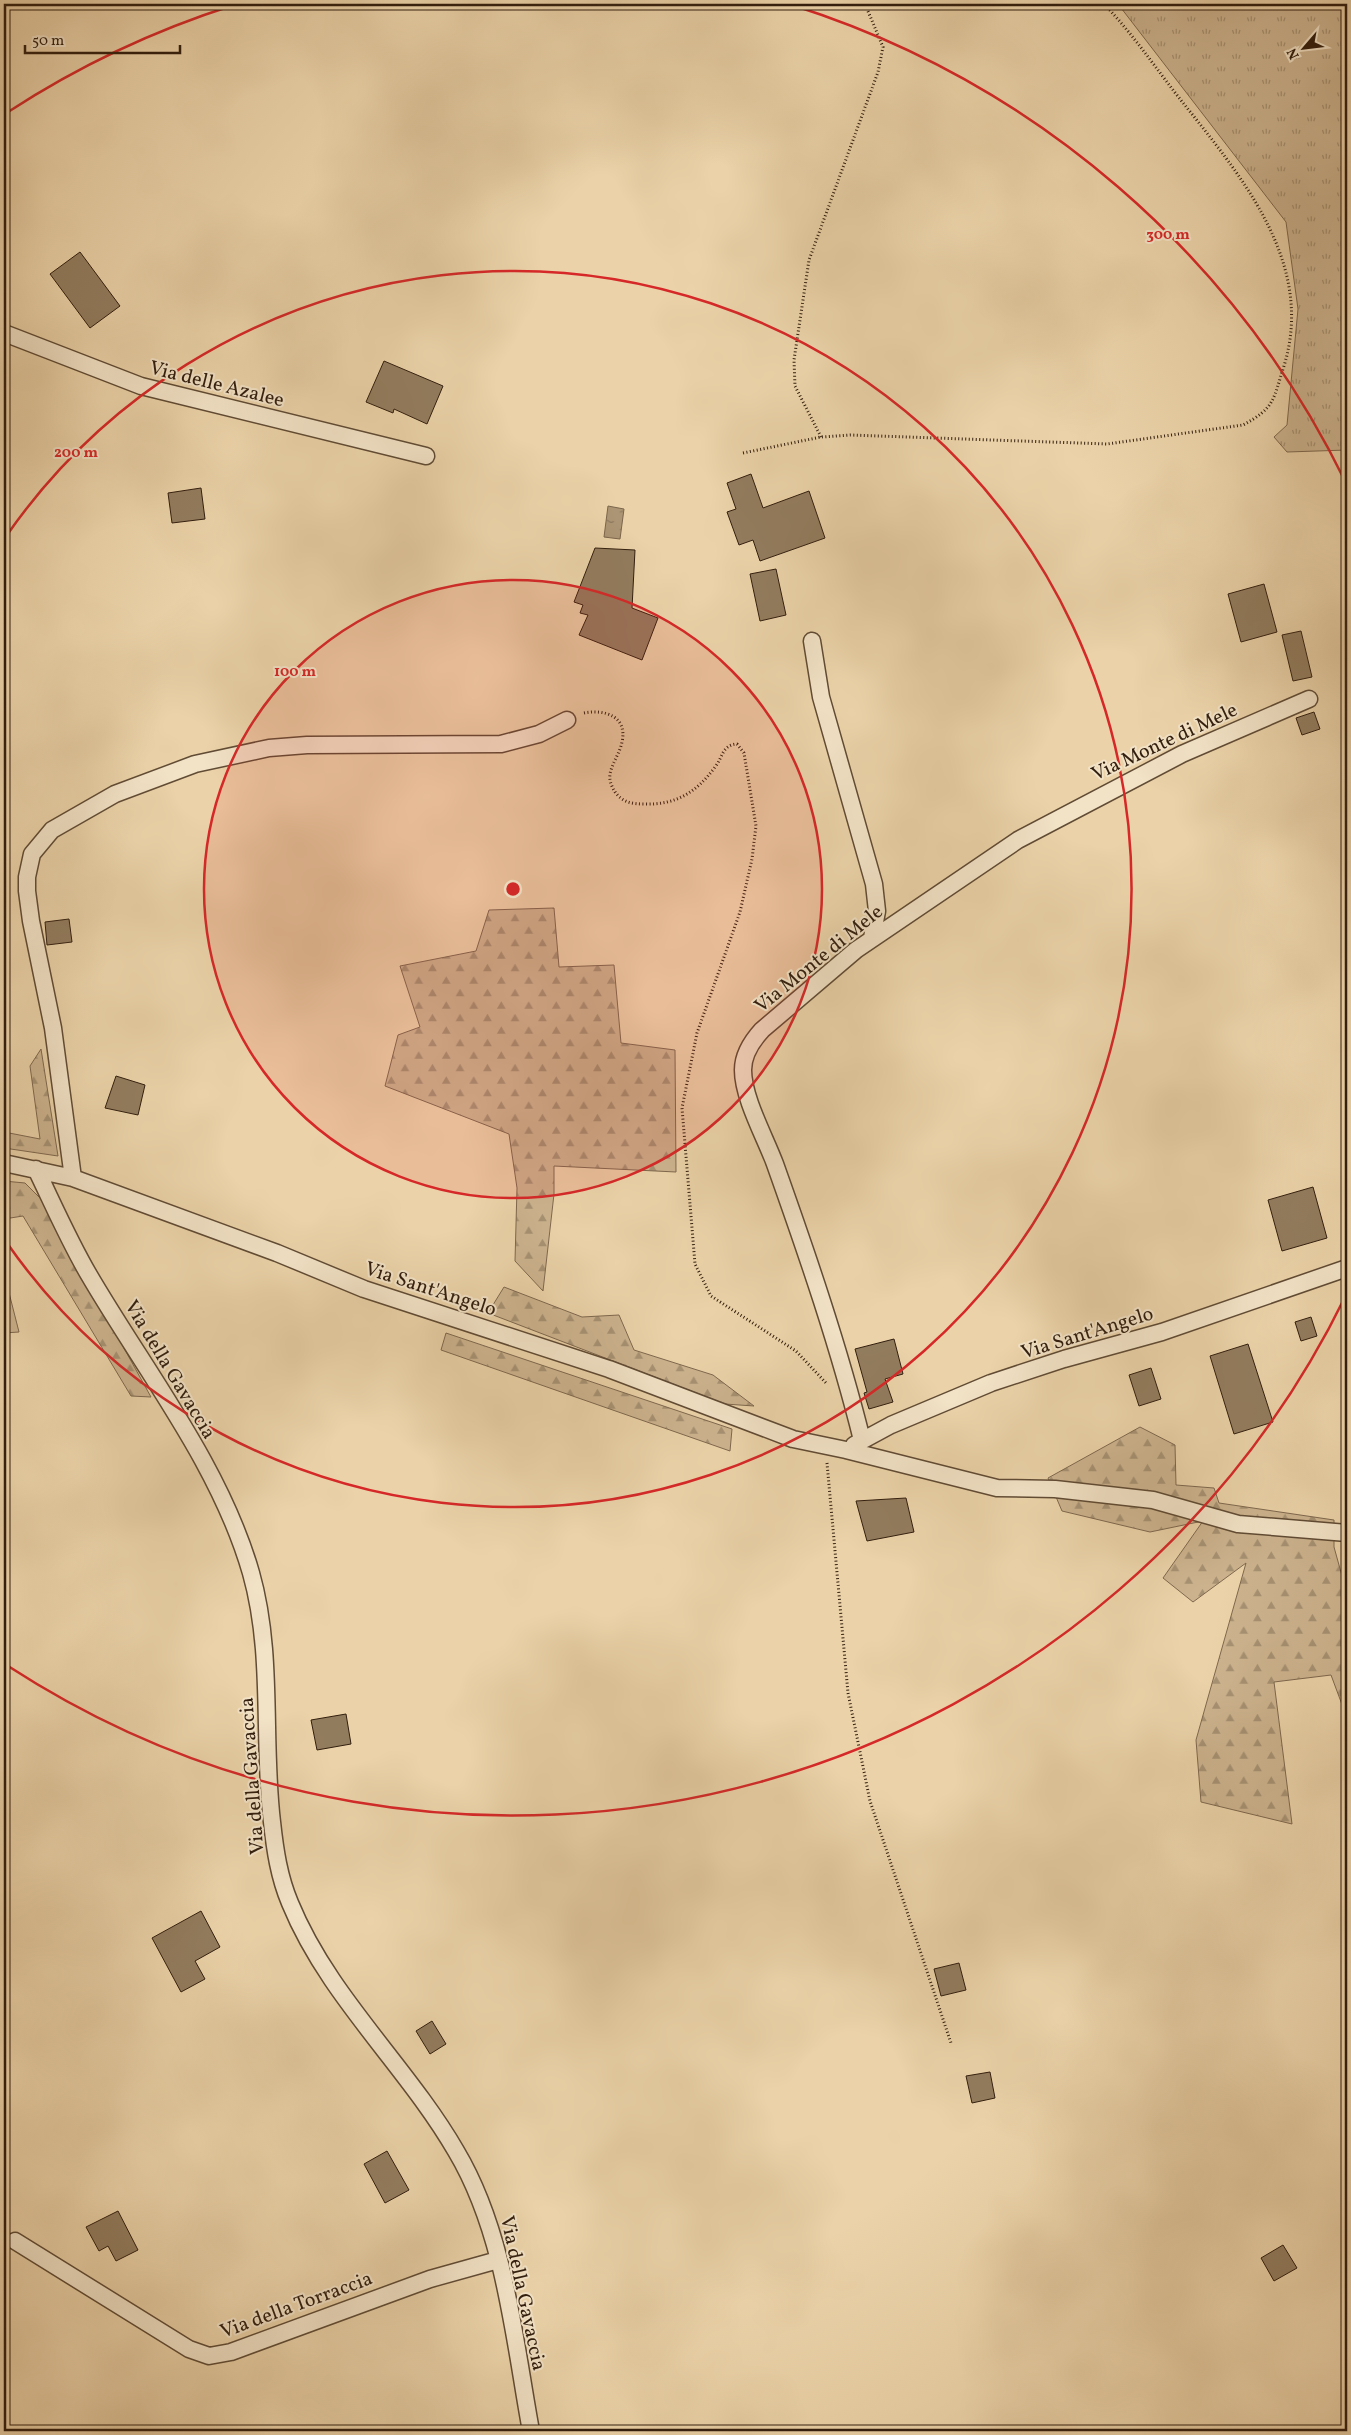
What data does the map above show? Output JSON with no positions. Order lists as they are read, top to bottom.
{
  "streets": {
    "street": [
      "Via delle Azalee",
      "Via Monte di Mele",
      "Via Sant'Angelo",
      "Via della Gavaccia",
      "Via della Torraccia"
    ]
  },
  "crossings": [
    ["Via Monte di Mele", "Via Sant'Angelo"],
    ["Via Sant'Angelo", "Via della Gavaccia"],
    ["Via della Gavaccia", "Via della Torraccia"]
  ],
  "scale_bar": "50 m",
  "north": "bottom left",
  "rings": ["300 m", "200 m", "100 m"]
}
